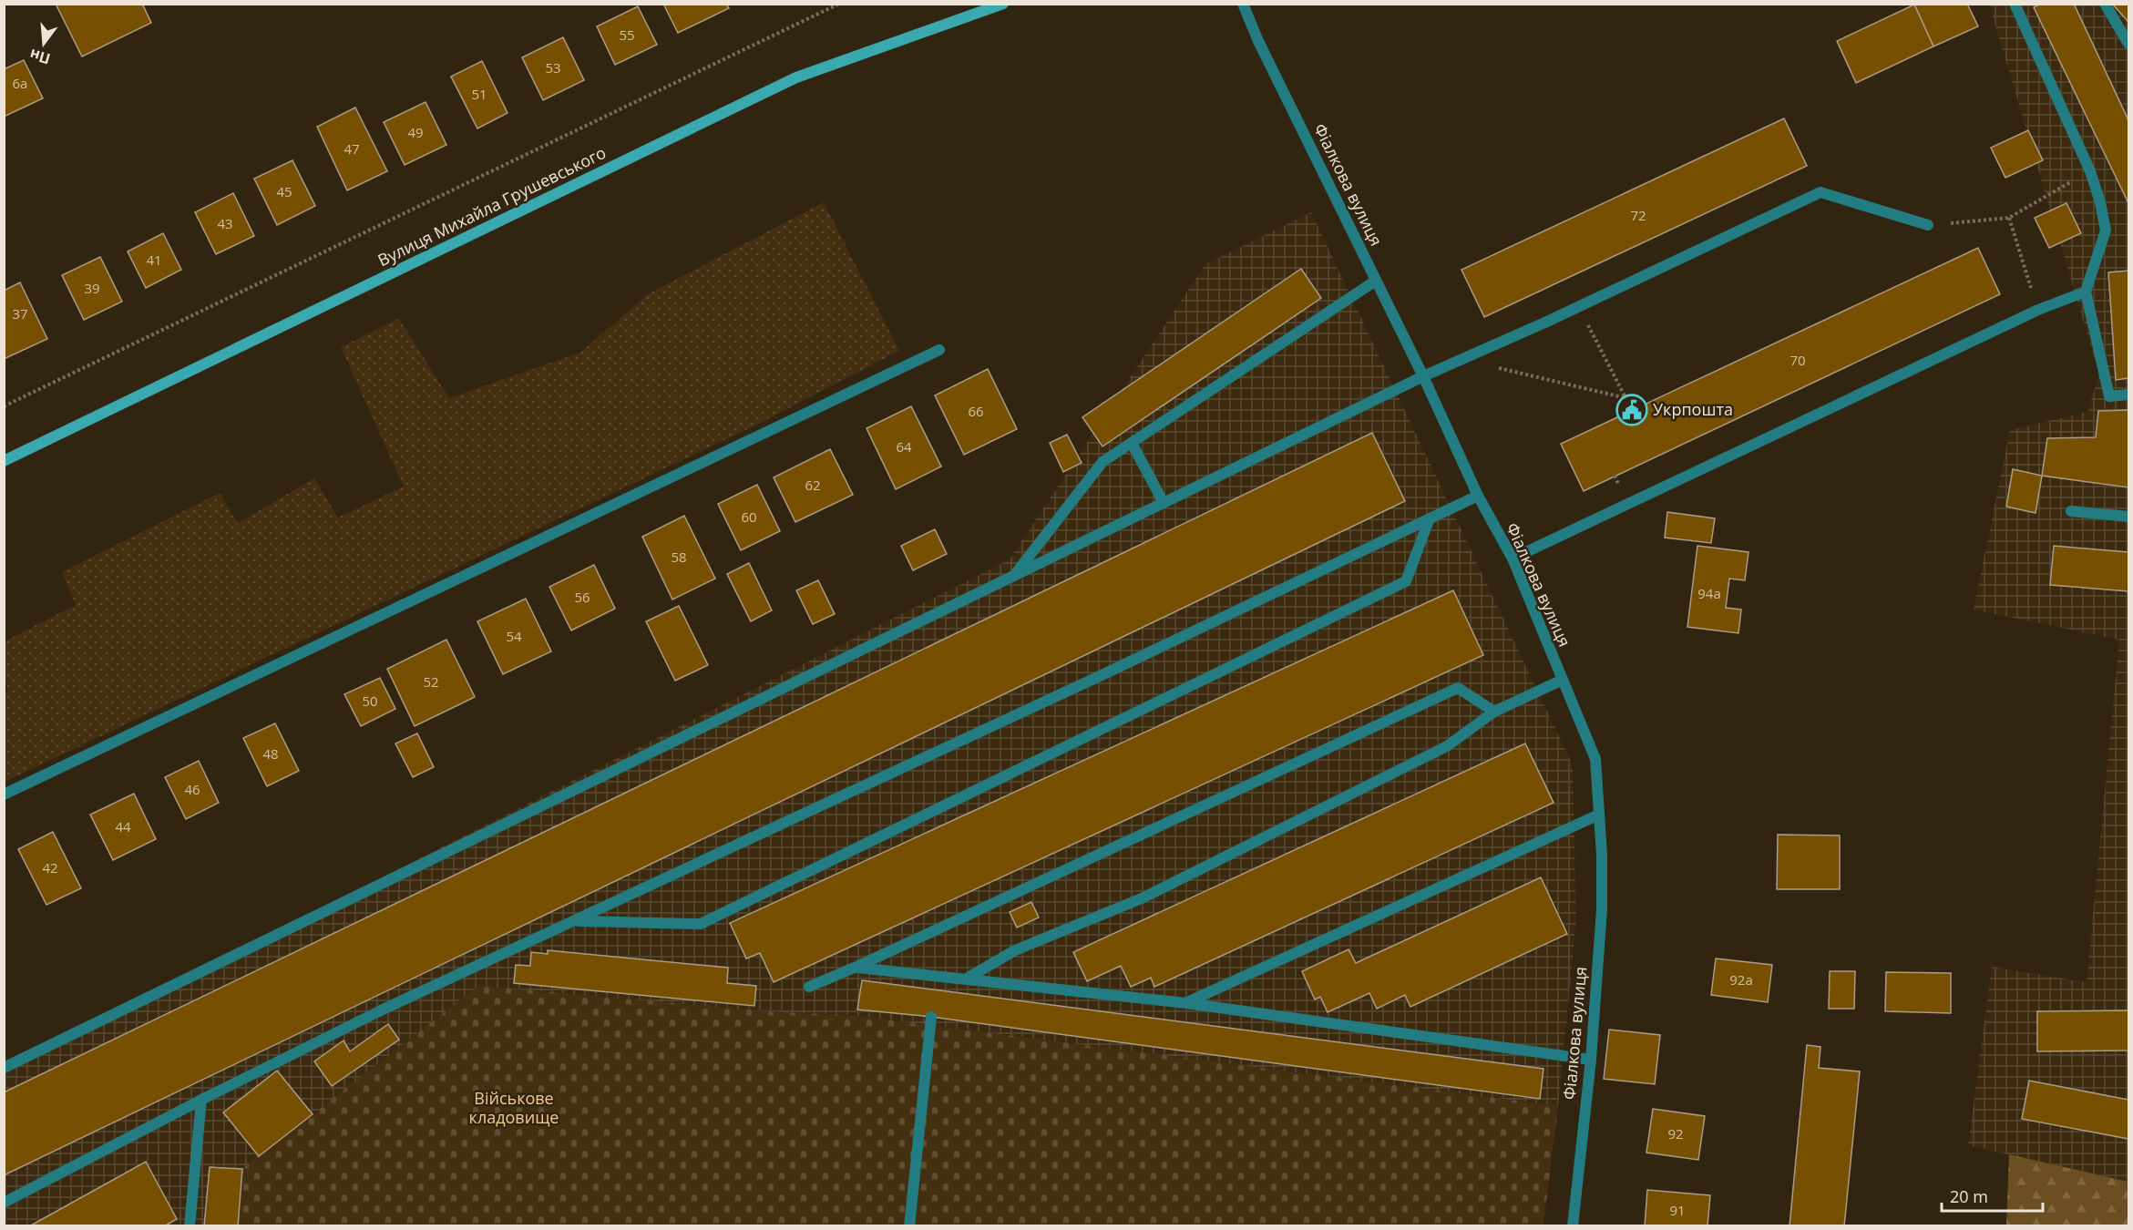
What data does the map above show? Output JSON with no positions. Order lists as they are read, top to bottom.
{
  "streets": {
    "street": ["Фіалкова вулиця", "Вулиця Михайла Грушевського"]
  },
  "parks": ["Військове кладовище"],
  "places": {
    "public building": ["Укрпошта"]
  },
  "house_numbers": [
    "55",
    "53",
    "6а",
    "51",
    "49",
    "47",
    "45",
    "72",
    "43",
    "41",
    "39",
    "37",
    "70",
    "66",
    "64",
    "62",
    "60",
    "58",
    "94а",
    "56",
    "54",
    "52",
    "50",
    "48",
    "46",
    "44",
    "42",
    "92а",
    "92",
    "91"
  ],
  "scale_bar": "20 m",
  "north": "bottom"
}
